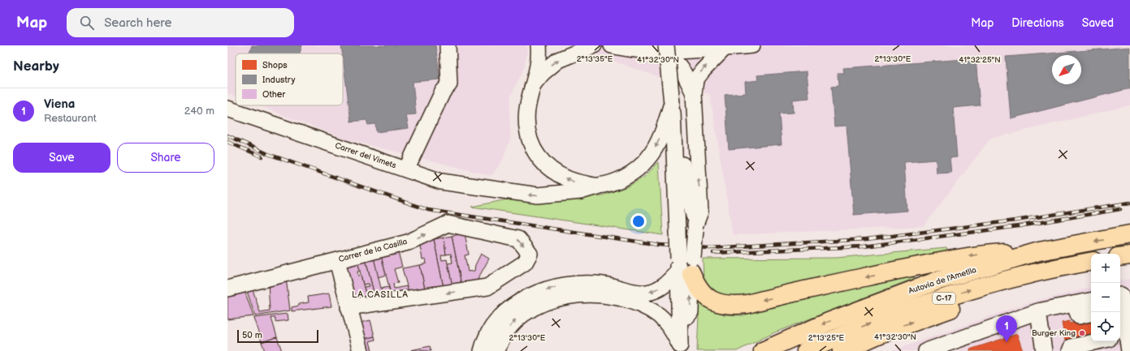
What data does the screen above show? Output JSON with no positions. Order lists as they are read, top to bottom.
{
  "streets": {
    "highway": ["Autovia de l'Ametlla", "C-17"],
    "street": ["Carrer del Vimets", "Carrer de la Casilla"]
  },
  "one_way": ["Carrer del Vimets"],
  "districts": ["LA CASILLA"],
  "places": ["Burger King"],
  "legend": ["Shops", "Industry", "Other"],
  "scale_bar": "50 m",
  "north": "bottom left",
  "page": {
    "header": "Map",
    "search": "Search here",
    "nav": ["Map", "Directions", "Saved"],
    "heading": "Nearby",
    "list": [
      {
        "mark": "1",
        "name": "Viena",
        "note": "Restaurant",
        "value": "240 m"
      }
    ],
    "buttons": ["Save", "Share"],
    "map_buttons": ["+", "−"],
    "pins": "1",
    "scale": "50 m"
  },
  "coordinates": [
    "2°13'35\"E",
    "2°13'30\"E",
    "41°32'30\"N",
    "41°32'25\"N",
    "2°13'25\"E"
  ]
}
